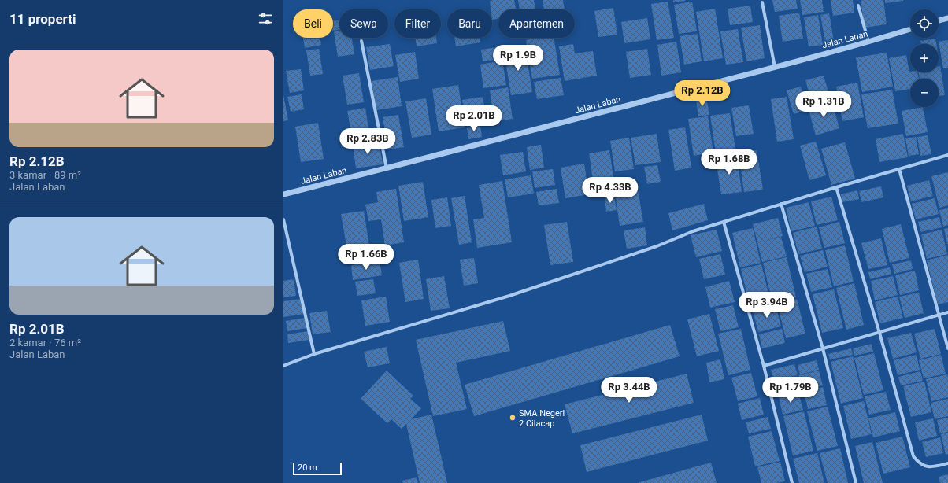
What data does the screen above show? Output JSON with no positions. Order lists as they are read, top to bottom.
{
  "streets": {
    "street": ["Jalan Laban"]
  },
  "places": ["SMA Negeri 2 Cilacap"],
  "scale_bar": "20 m",
  "page": {
    "heading": "11 properti",
    "map_buttons": ["+", "−"],
    "chip": [
      "Beli",
      "Sewa",
      "Filter",
      "Baru",
      "Apartemen"
    ],
    "list": [
      {
        "name": "Rp 2.12B",
        "note": "3 kamar · 89 m² · Jalan Laban"
      },
      {
        "name": "Rp 2.01B",
        "note": "2 kamar · 76 m² · Jalan Laban"
      }
    ],
    "price": [
      "Rp 1.9B",
      "Rp 2.12B",
      "Rp 1.31B",
      "Rp 2.01B",
      "Rp 2.83B",
      "Rp 1.68B",
      "Rp 4.33B",
      "Rp 1.66B",
      "Rp 3.94B",
      "Rp 3.44B",
      "Rp 1.79B"
    ],
    "scale": "20 m"
  }
}
